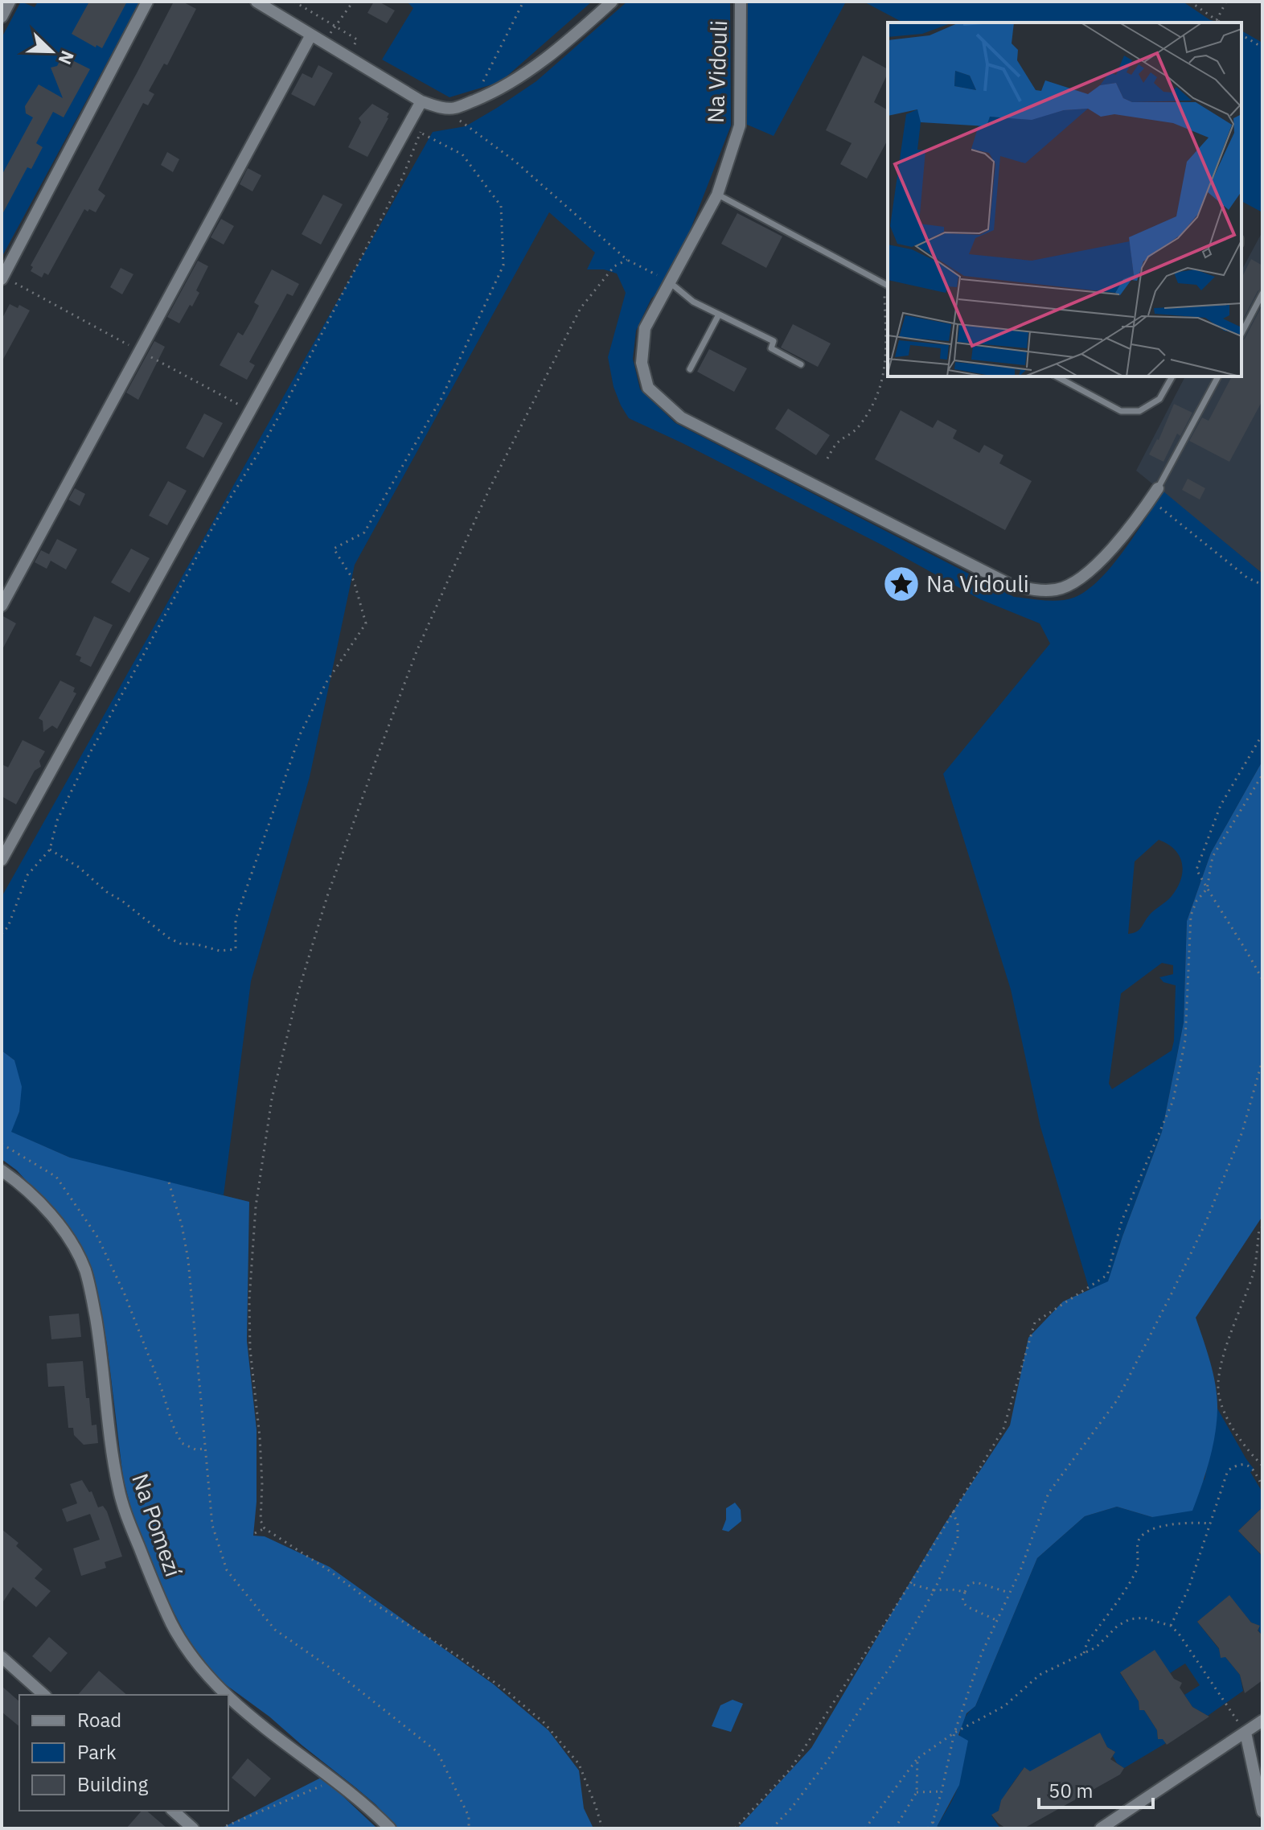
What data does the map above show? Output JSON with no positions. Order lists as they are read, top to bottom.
{
  "streets": {
    "street": ["Na Vidouli", "Na Pomezí"]
  },
  "places": {
    "place": ["Na Vidouli"]
  },
  "legend": ["Road", "Park", "Building"],
  "scale_bar": "50 m",
  "north": "bottom right"
}
